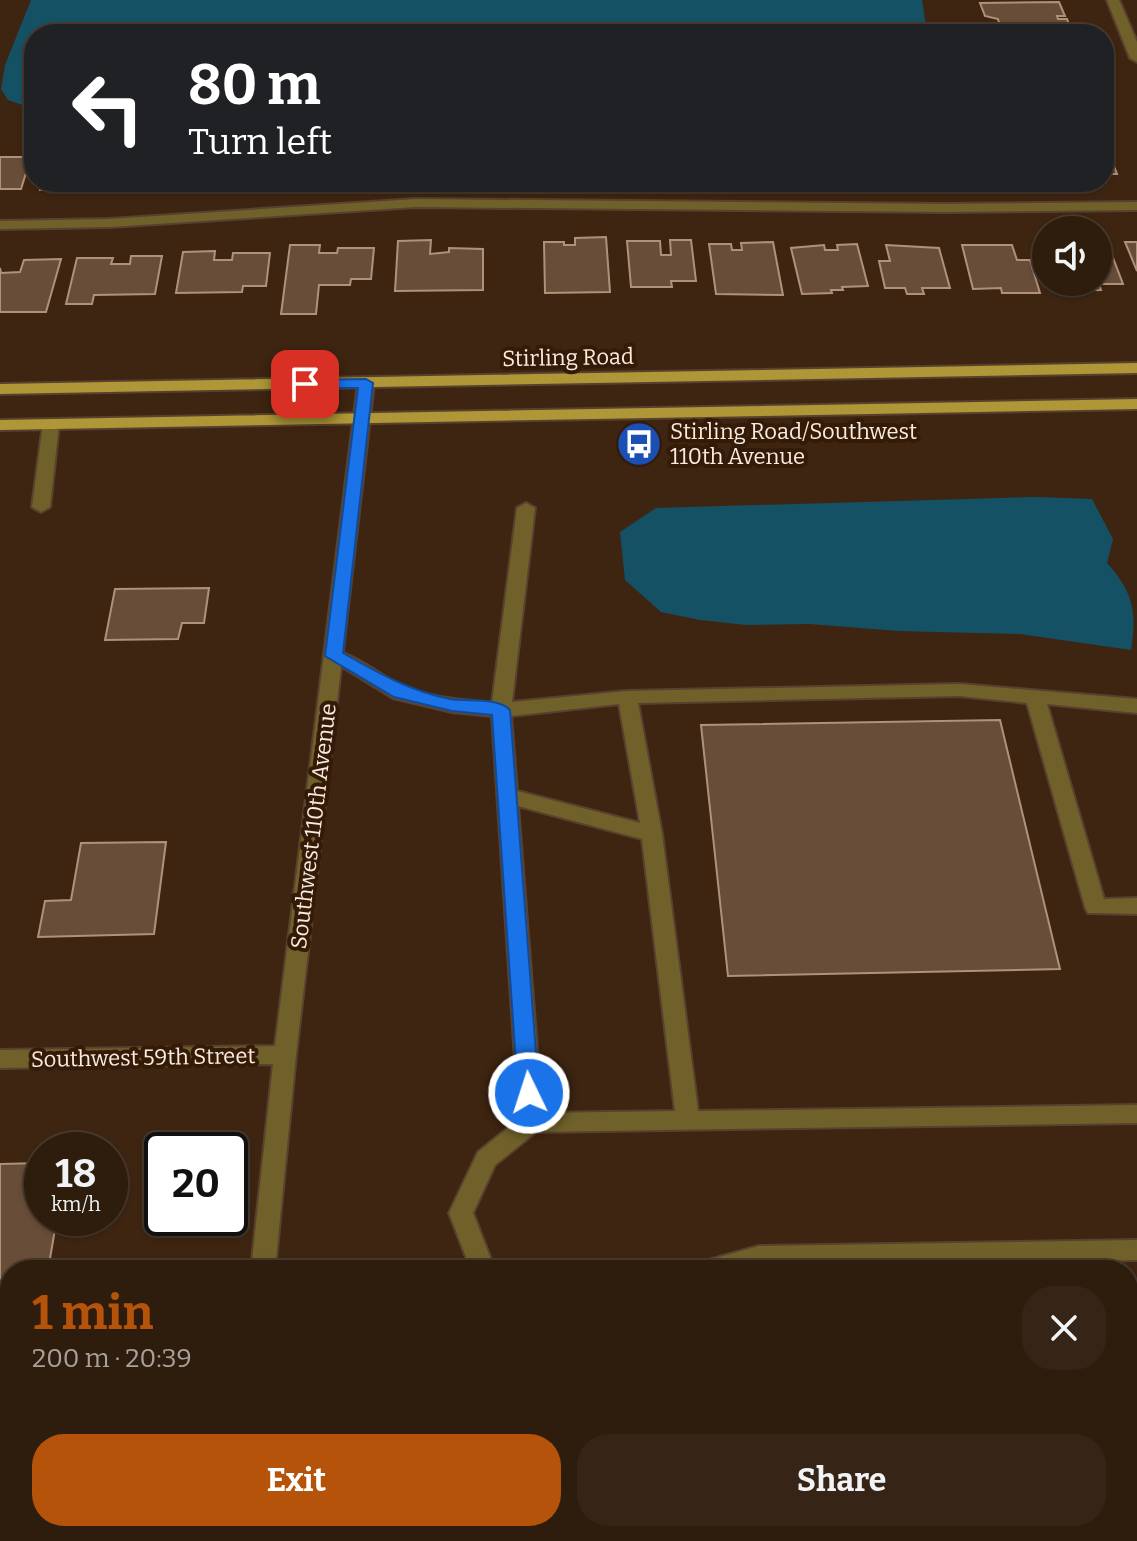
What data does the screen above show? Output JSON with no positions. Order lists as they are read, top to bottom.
{
  "streets": {
    "main road": ["Stirling Road"],
    "street": ["Southwest 110th Avenue", "Southwest 59th Street"]
  },
  "crossings": [
    ["Stirling Road", "Southwest 110th Avenue"],
    ["Southwest 110th Avenue", "Southwest 59th Street"]
  ],
  "places": {
    "bus stop": ["Stirling Road/Southwest 110th Avenue"]
  },
  "page": {
    "turn": ["80 m", "Turn left"],
    "speed": "18 km/h",
    "limit": "20",
    "heading": ["1 min", "200 m · 20:39"],
    "buttons": ["Exit", "Share"]
  }
}
